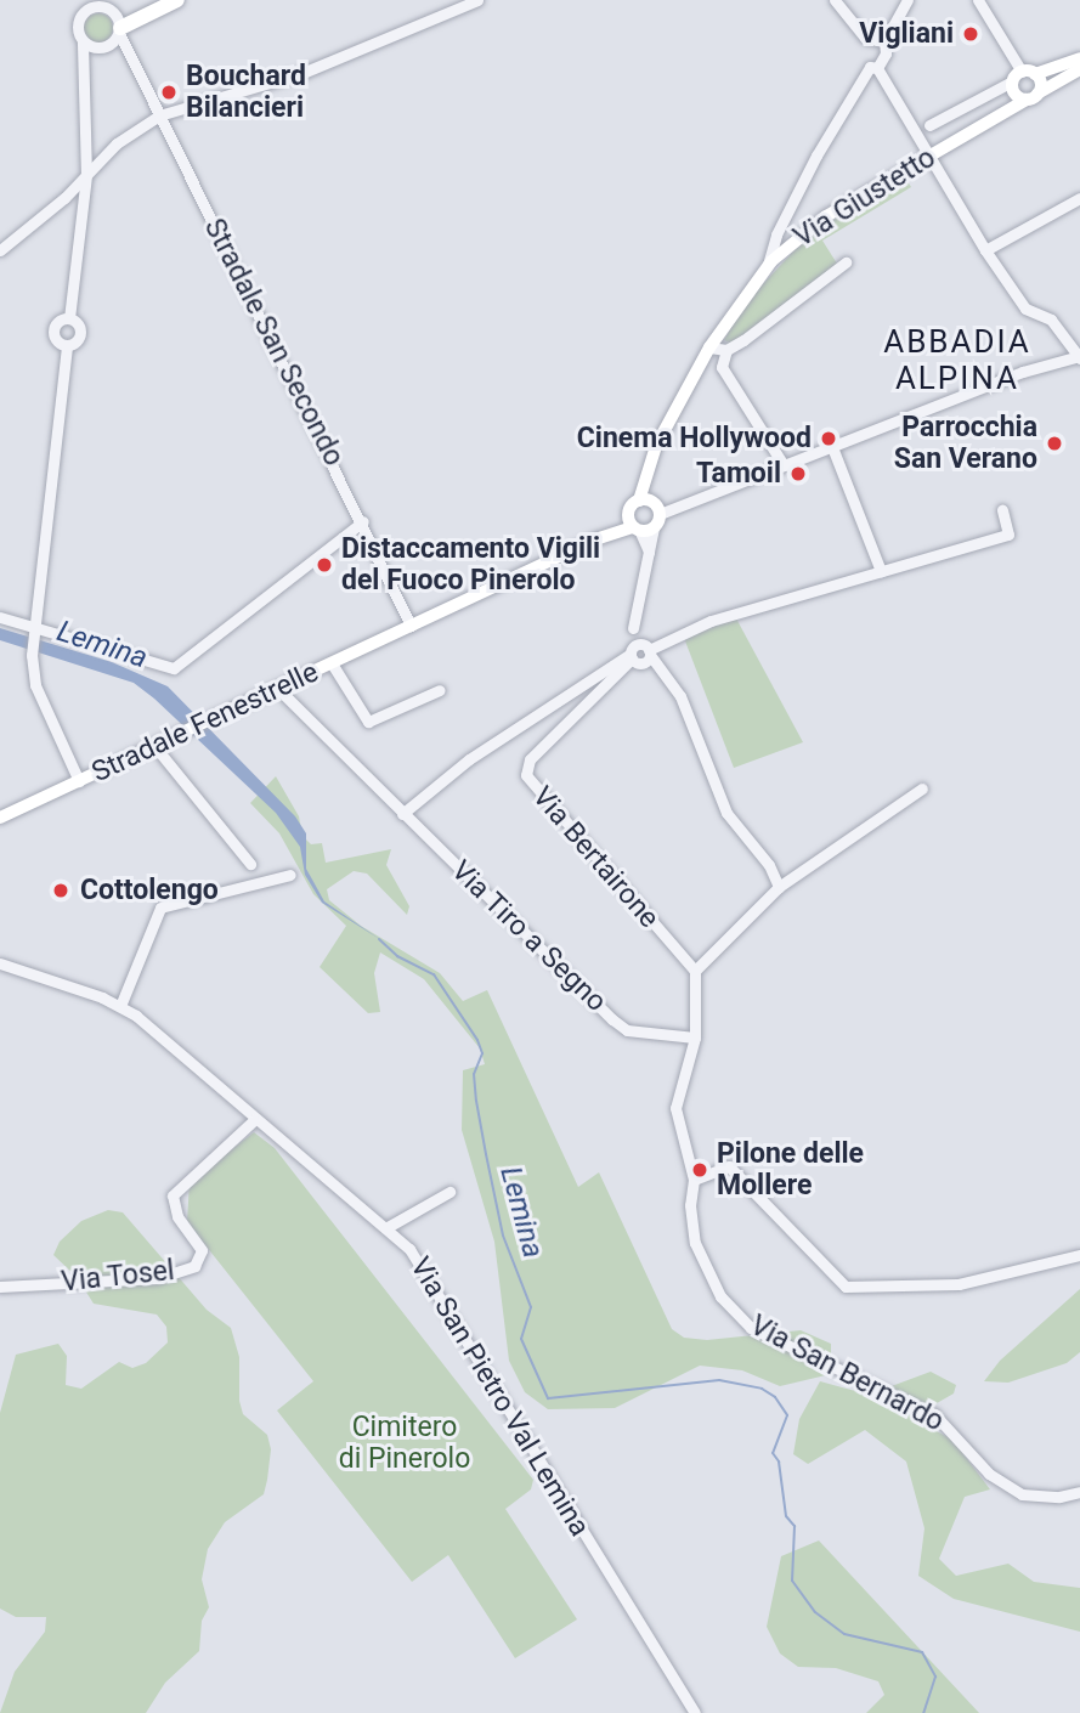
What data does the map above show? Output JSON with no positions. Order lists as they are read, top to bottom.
{
  "streets": {
    "main road": ["Via Giustetto", "Stradale Fenestrelle"],
    "street": [
      "Stradale San Secondo",
      "Via Bertairone",
      "Via Tiro a Segno",
      "Via Tosel",
      "Via San Bernardo",
      "Via San Pietro Val Lemina"
    ]
  },
  "crossings": [
    ["Stradale San Secondo", "Stradale Fenestrelle"],
    ["Stradale Fenestrelle", "Via Tiro a Segno"],
    ["Via Tosel", "Via San Pietro Val Lemina"]
  ],
  "districts": ["ABBADIA ALPINA"],
  "water": ["Lemina"],
  "parks": ["Cimitero di Pinerolo"],
  "places": [
    "Vigliani",
    "Bouchard Bilancieri",
    "Cinema Hollywood",
    "Parrocchia San Verano",
    "Tamoil",
    "Distaccamento Vigili del Fuoco Pinerolo",
    "Cottolengo",
    "Pilone delle Mollere"
  ]
}
